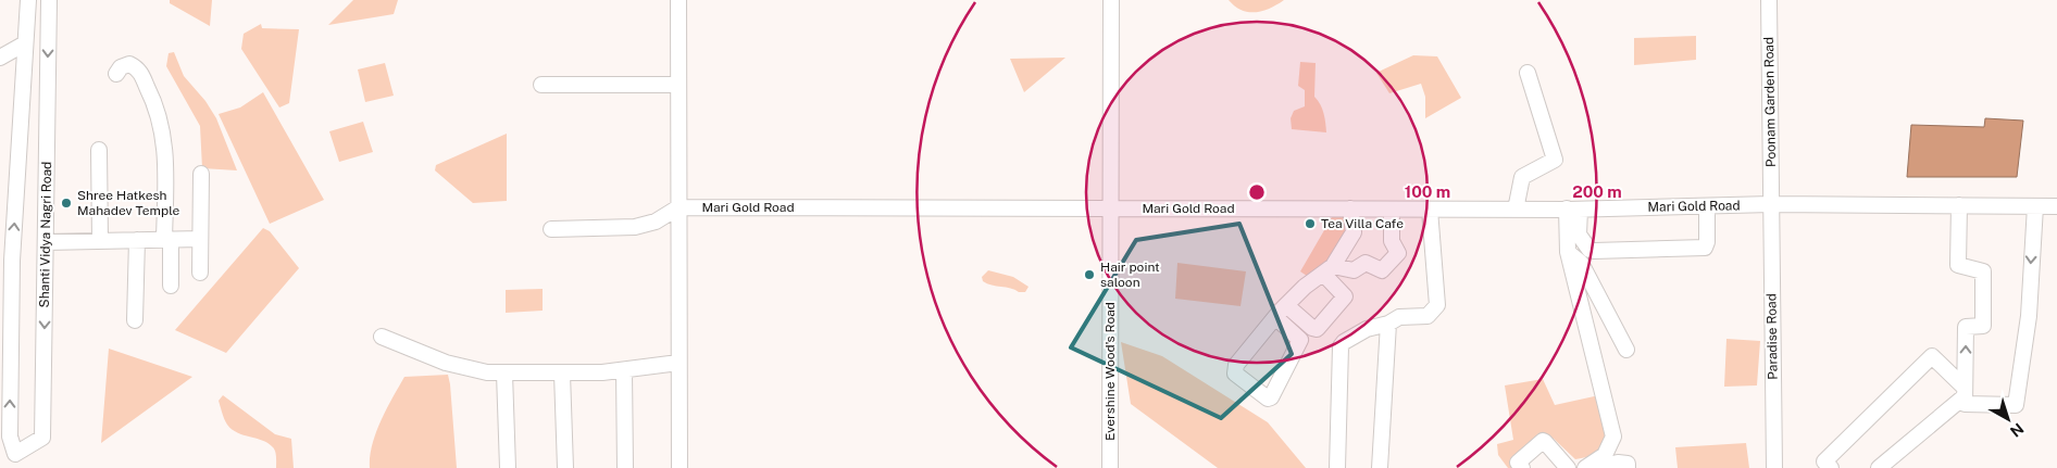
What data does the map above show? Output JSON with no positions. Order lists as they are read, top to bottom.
{
  "streets": {
    "street": [
      "Poonam Garden Road",
      "Mari Gold Road",
      "Shanti Vidya Nagri Road",
      "Paradise Road",
      "Evershine Wood's Road"
    ]
  },
  "crossings": [
    ["Poonam Garden Road", "Mari Gold Road"],
    ["Poonam Garden Road", "Paradise Road"],
    ["Mari Gold Road", "Paradise Road"],
    ["Mari Gold Road", "Evershine Wood's Road"]
  ],
  "places": ["Shree Hatkesh Mahadev Temple", "Tea Villa Cafe", "Hair point saloon"],
  "north": "bottom right",
  "rings": ["100 m", "200 m"]
}
